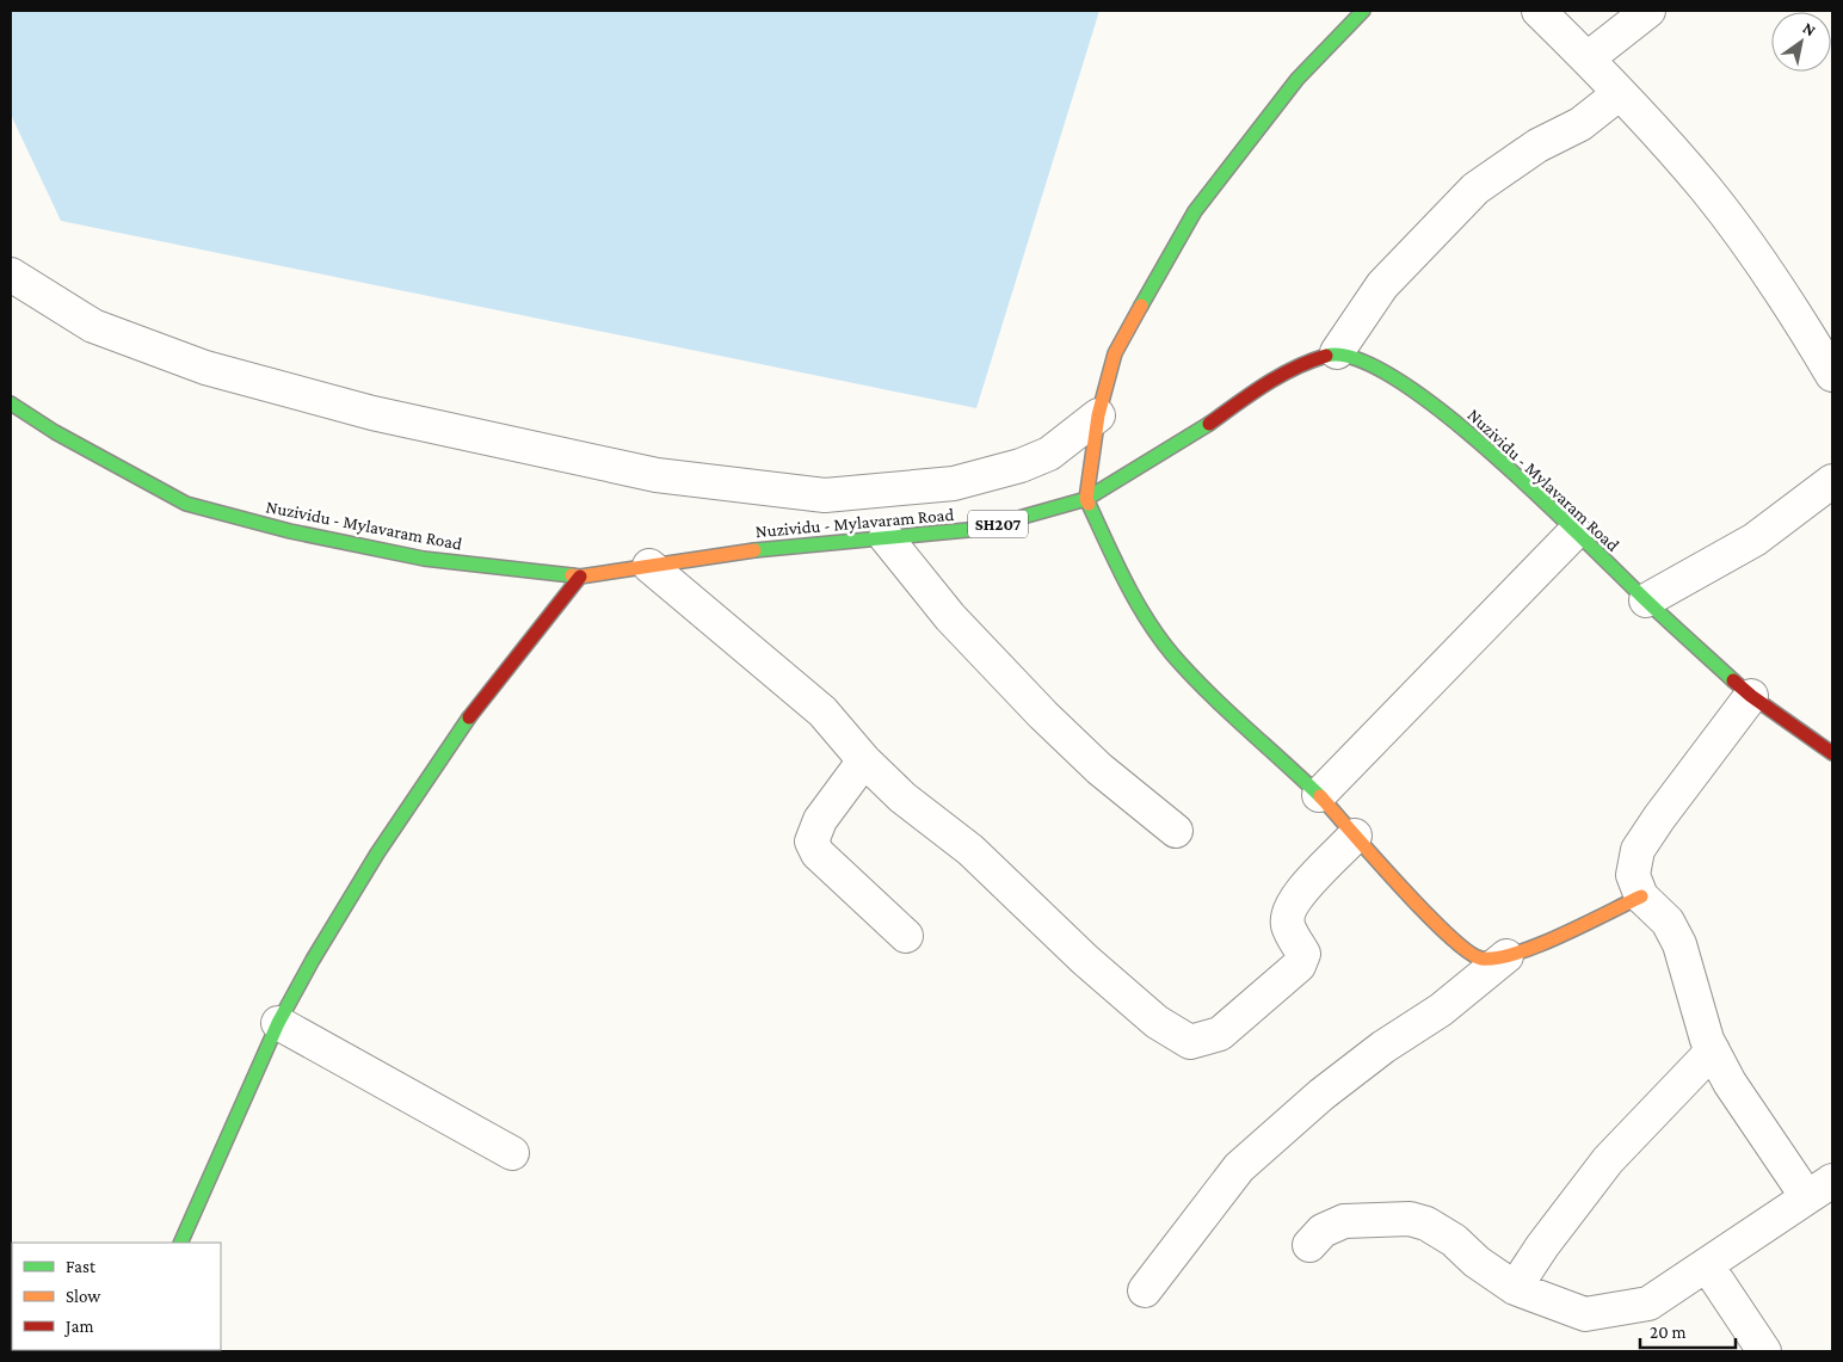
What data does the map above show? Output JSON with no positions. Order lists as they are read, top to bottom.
{
  "streets": {
    "main road": ["Nuzividu - Mylavaram Road", "SH207"]
  },
  "legend": ["Fast", "Slow", "Jam"],
  "scale_bar": "20 m",
  "north": "top right"
}
